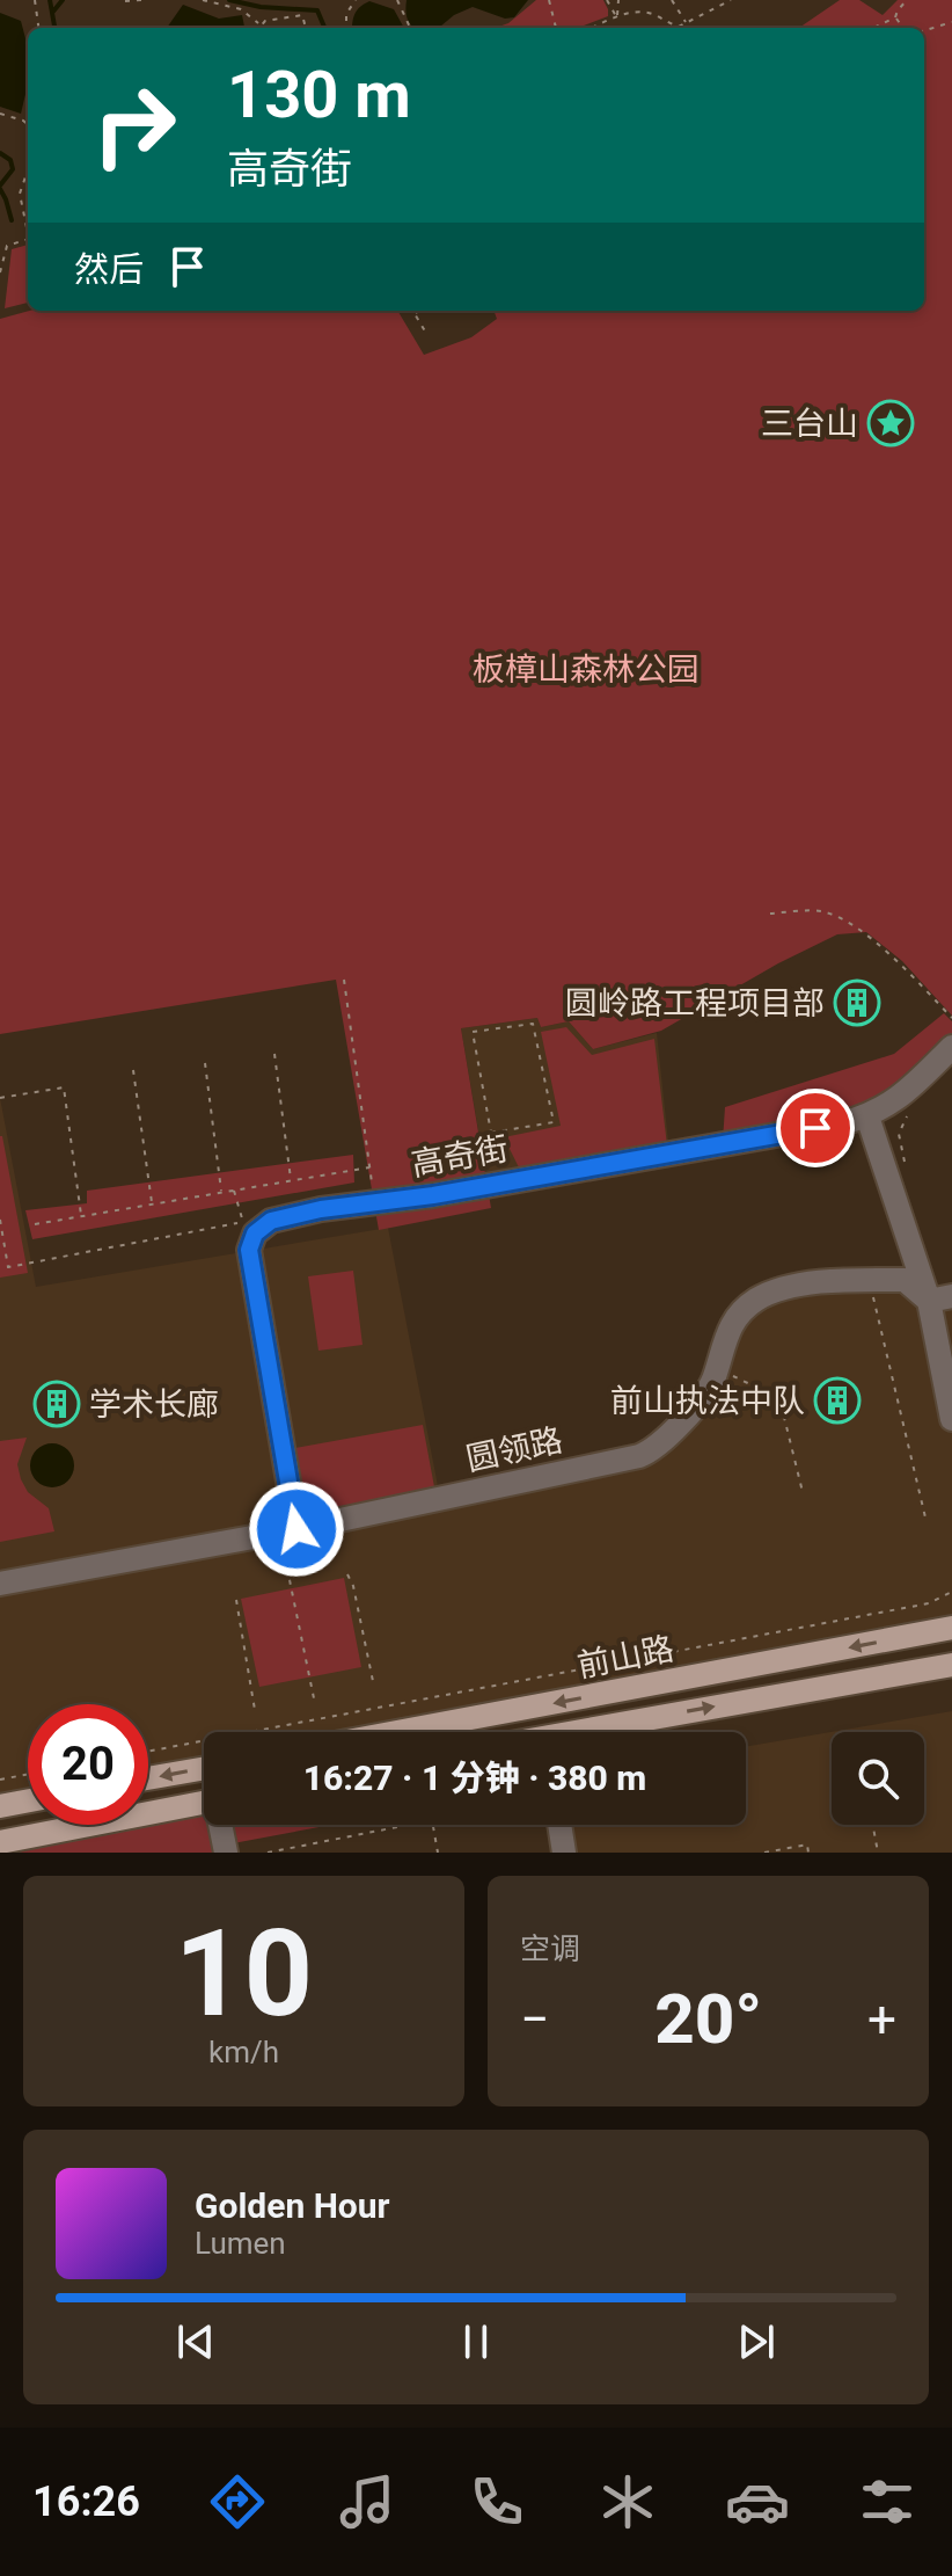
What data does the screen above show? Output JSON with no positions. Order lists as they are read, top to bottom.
{
  "streets": {
    "main road": ["前山路"],
    "lane": ["高奇街", "圆领路"]
  },
  "crossings": [
    ["高奇街", "圆领路"]
  ],
  "parks": ["板樟山森林公园"],
  "places": {
    "place": ["三台山"],
    "building": ["圆岭路工程项目部", "前山执法中队", "学术长廊"]
  },
  "page": {
    "turn": ["130 m", "高奇街"],
    "then": "然后",
    "limit": "20",
    "trip": "16:27 · 1 分钟 · 380 m",
    "tile": [
      ["10", "km/h"],
      "空调"
    ],
    "heat": ["−", "20°", "+"],
    "song": ["Golden Hour", "Lumen"],
    "tabs": "16:26"
  }
}
